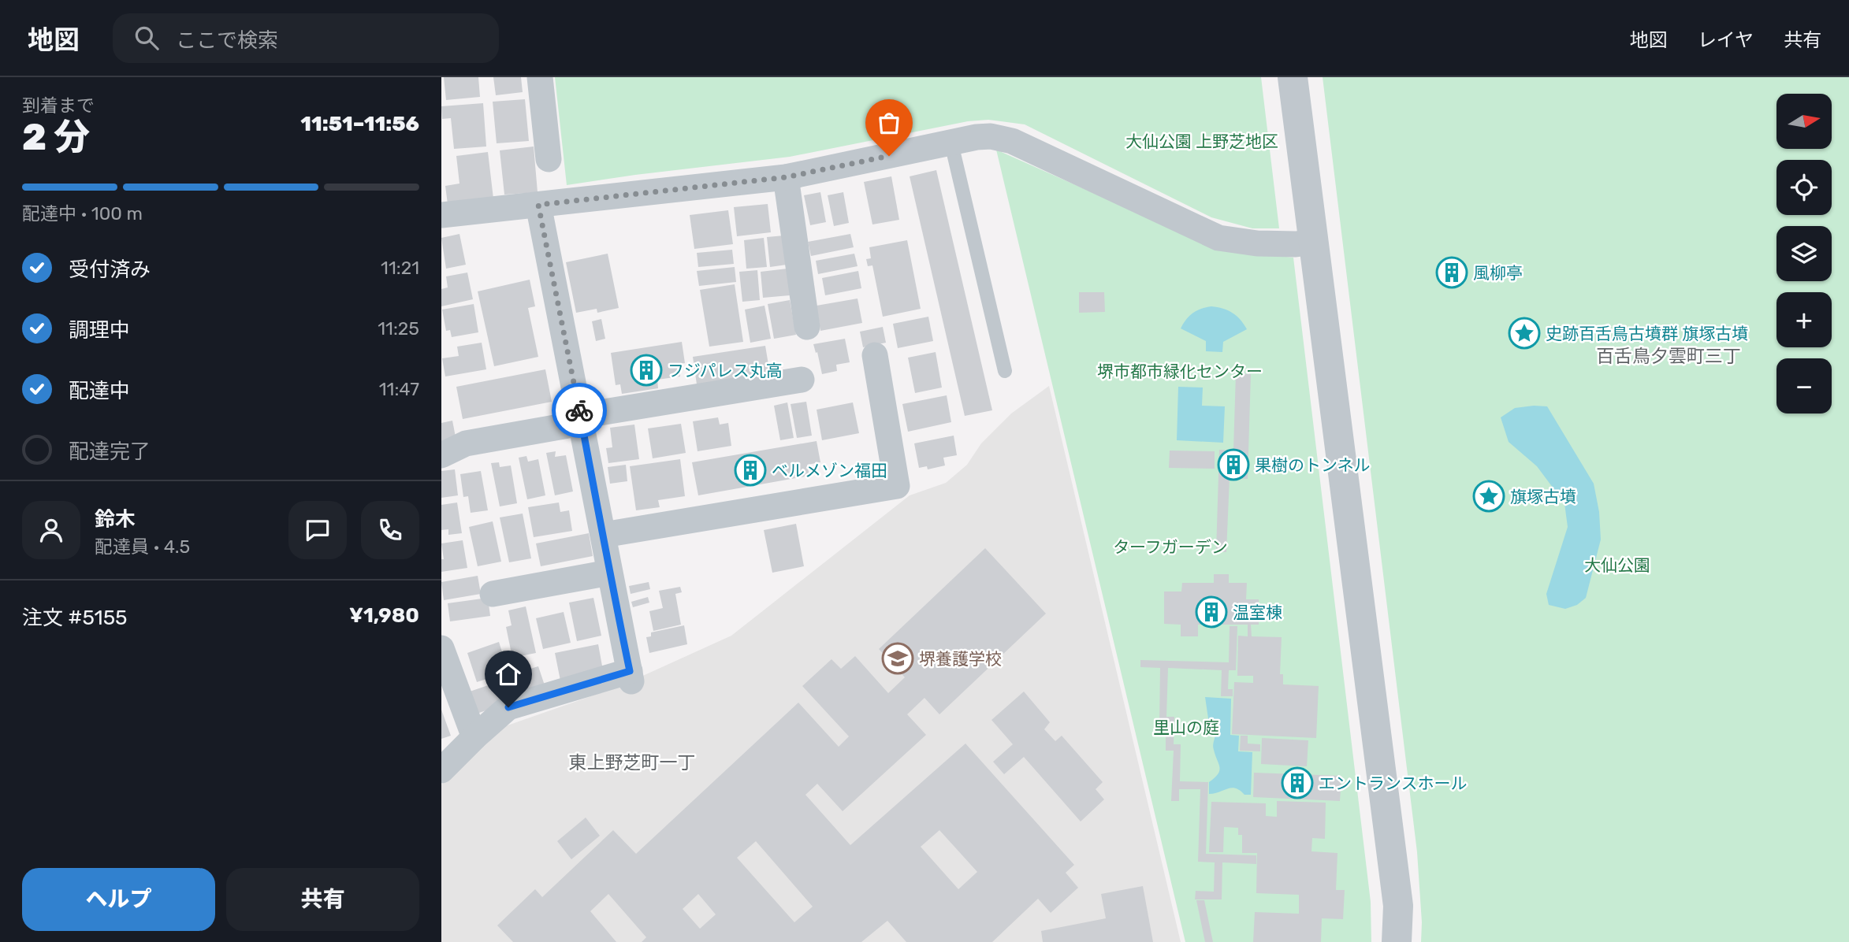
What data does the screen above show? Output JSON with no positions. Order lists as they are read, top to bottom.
{
  "districts": ["百舌鳥夕雲町三丁", "東上野芝町一丁"],
  "parks": [
    "大仙公園 上野芝地区",
    "堺市都市緑化センター",
    "ターフガーデン",
    "大仙公園",
    "里山の庭"
  ],
  "places": {
    "building": [
      "風柳亭",
      "フジパレス丸高",
      "果樹のトンネル",
      "ベルメゾン福田",
      "温室棟",
      "エントランスホール"
    ],
    "place": ["史跡百舌鳥古墳群 旗塚古墳", "旗塚古墳"],
    "school or university": ["堺養護学校"]
  },
  "north": "right",
  "page": {
    "header": "地図",
    "search": "ここで検索",
    "nav": ["地図", "レイヤ", "共有"],
    "heading": ["2 分", "到着まで", "11:51–11:56"],
    "panel": [
      "鈴木",
      "配達員 · 4.5",
      "注文 #5155",
      "¥1,980"
    ],
    "map_buttons": ["+", "−"],
    "bar": "配達中 · 100 m",
    "list": [
      ["受付済み", "11:21"],
      ["調理中", "11:25"],
      ["配達中", "11:47"],
      "配達完了"
    ],
    "buttons": ["ヘルプ", "共有"]
  }
}
